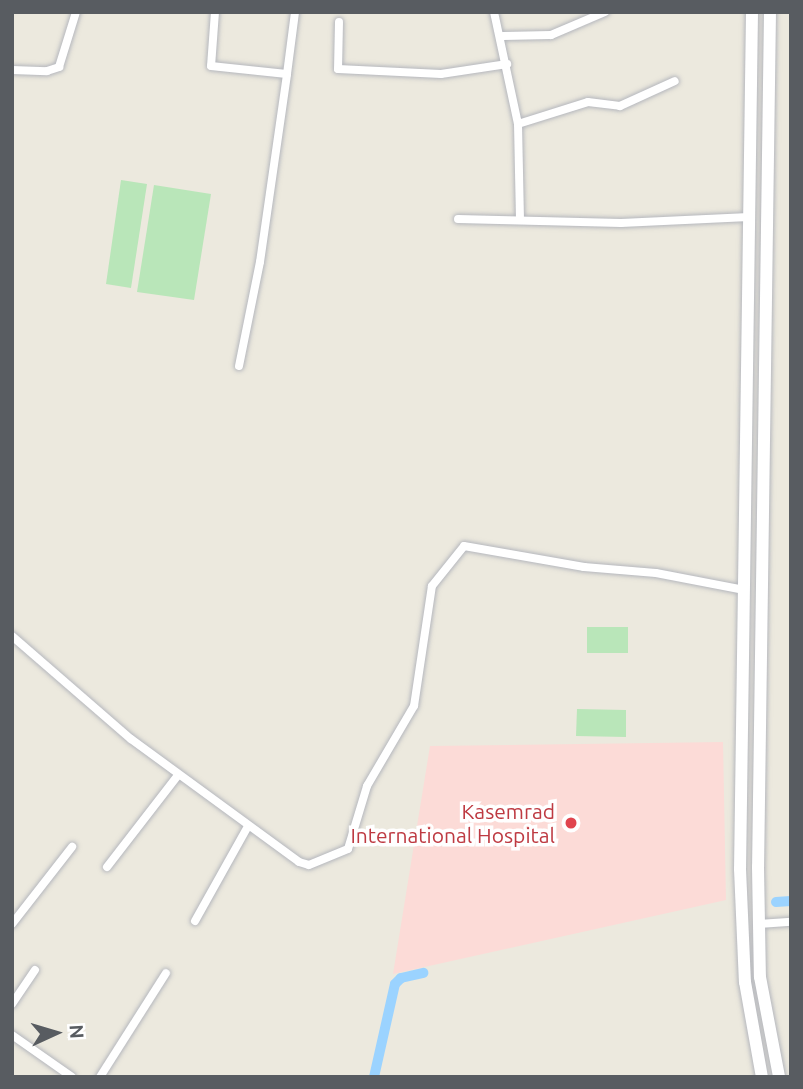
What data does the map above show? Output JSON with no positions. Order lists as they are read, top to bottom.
{
  "places": ["Kasemrad International Hospital"],
  "north": "right"
}
